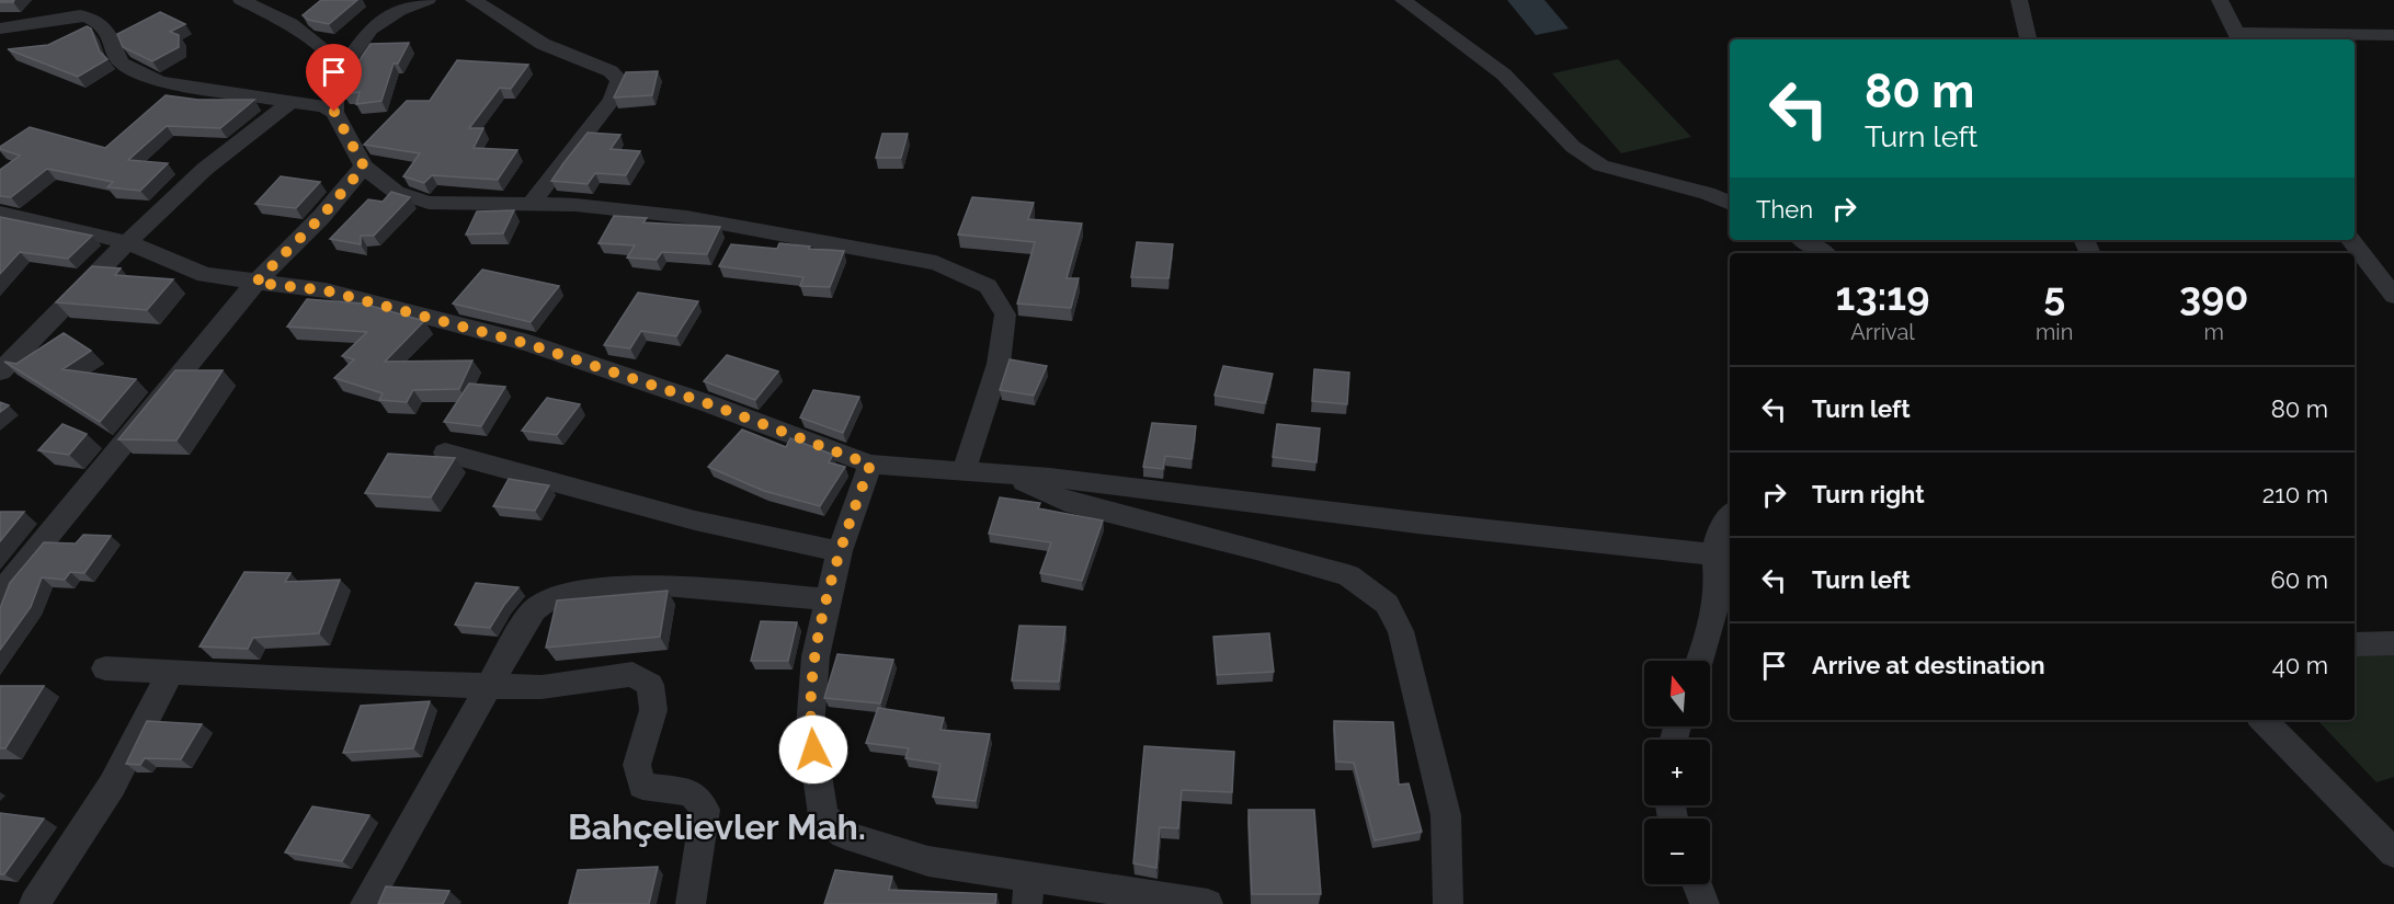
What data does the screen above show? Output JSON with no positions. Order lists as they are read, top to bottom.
{
  "districts": ["Bahçelievler Mah."],
  "north": "top",
  "page": {
    "turn": ["80 m", "Turn left"],
    "then": "Then",
    "eta": [
      "13:19",
      "Arrival",
      "5",
      "min",
      "390",
      "m"
    ],
    "list": [
      {
        "name": "Turn left",
        "value": "80 m"
      },
      {
        "name": "Turn right",
        "value": "210 m"
      },
      {
        "name": "Turn left",
        "value": "60 m"
      },
      {
        "name": "Arrive at destination",
        "value": "40 m"
      }
    ],
    "map_buttons": ["+", "−"]
  }
}
